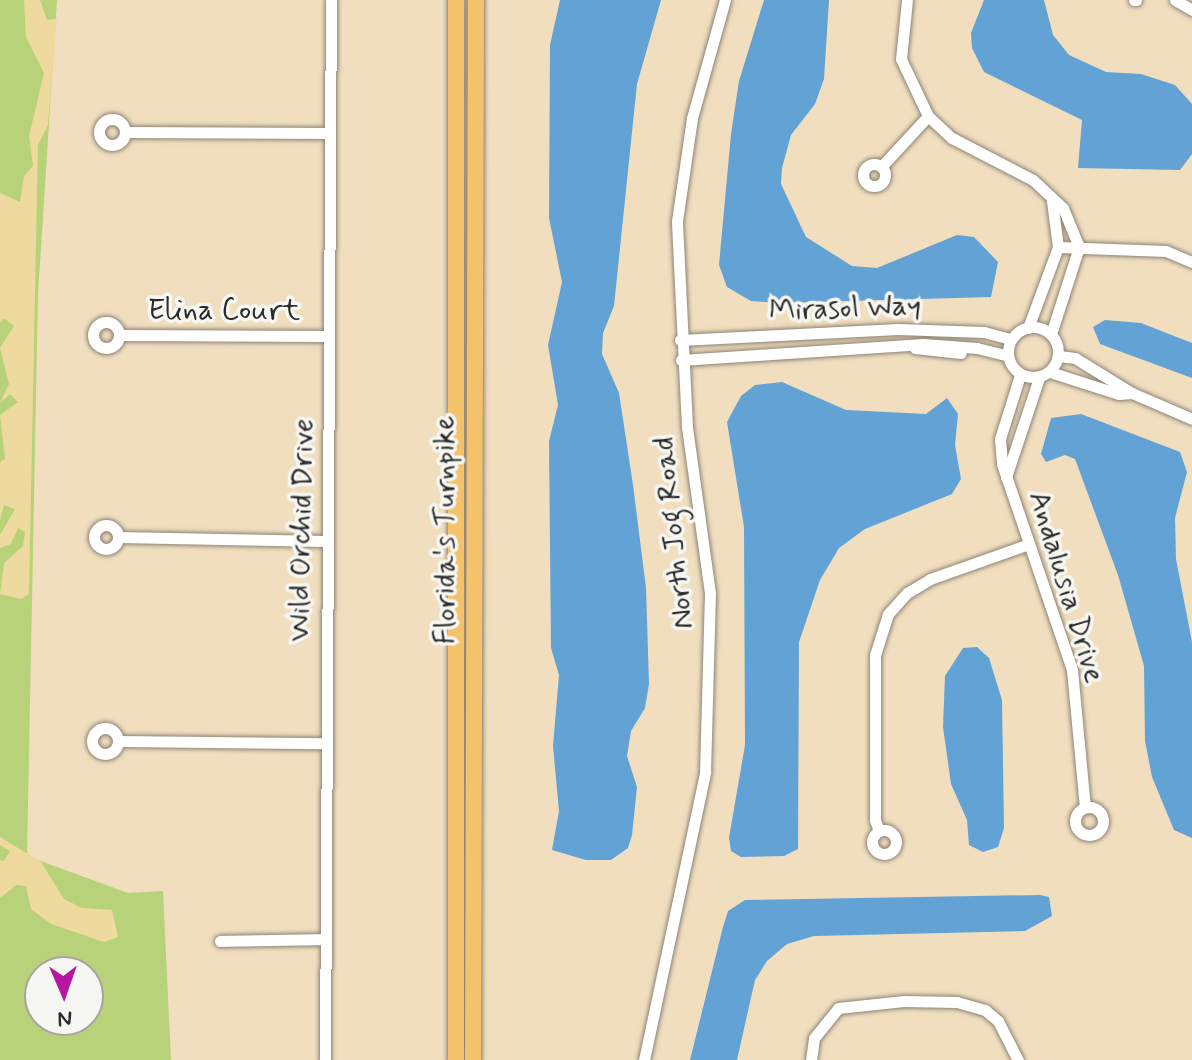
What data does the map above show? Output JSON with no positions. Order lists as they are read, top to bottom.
{
  "streets": {
    "highway": ["Florida's Turnpike"],
    "street": [
      "Mirasol Way",
      "Elina Court",
      "Wild Orchid Drive",
      "North Jog Road",
      "Andalusia Drive"
    ]
  },
  "crossings": [
    ["Mirasol Way", "North Jog Road"],
    ["Mirasol Way", "Andalusia Drive"],
    ["Elina Court", "Wild Orchid Drive"]
  ],
  "north": "bottom"
}
